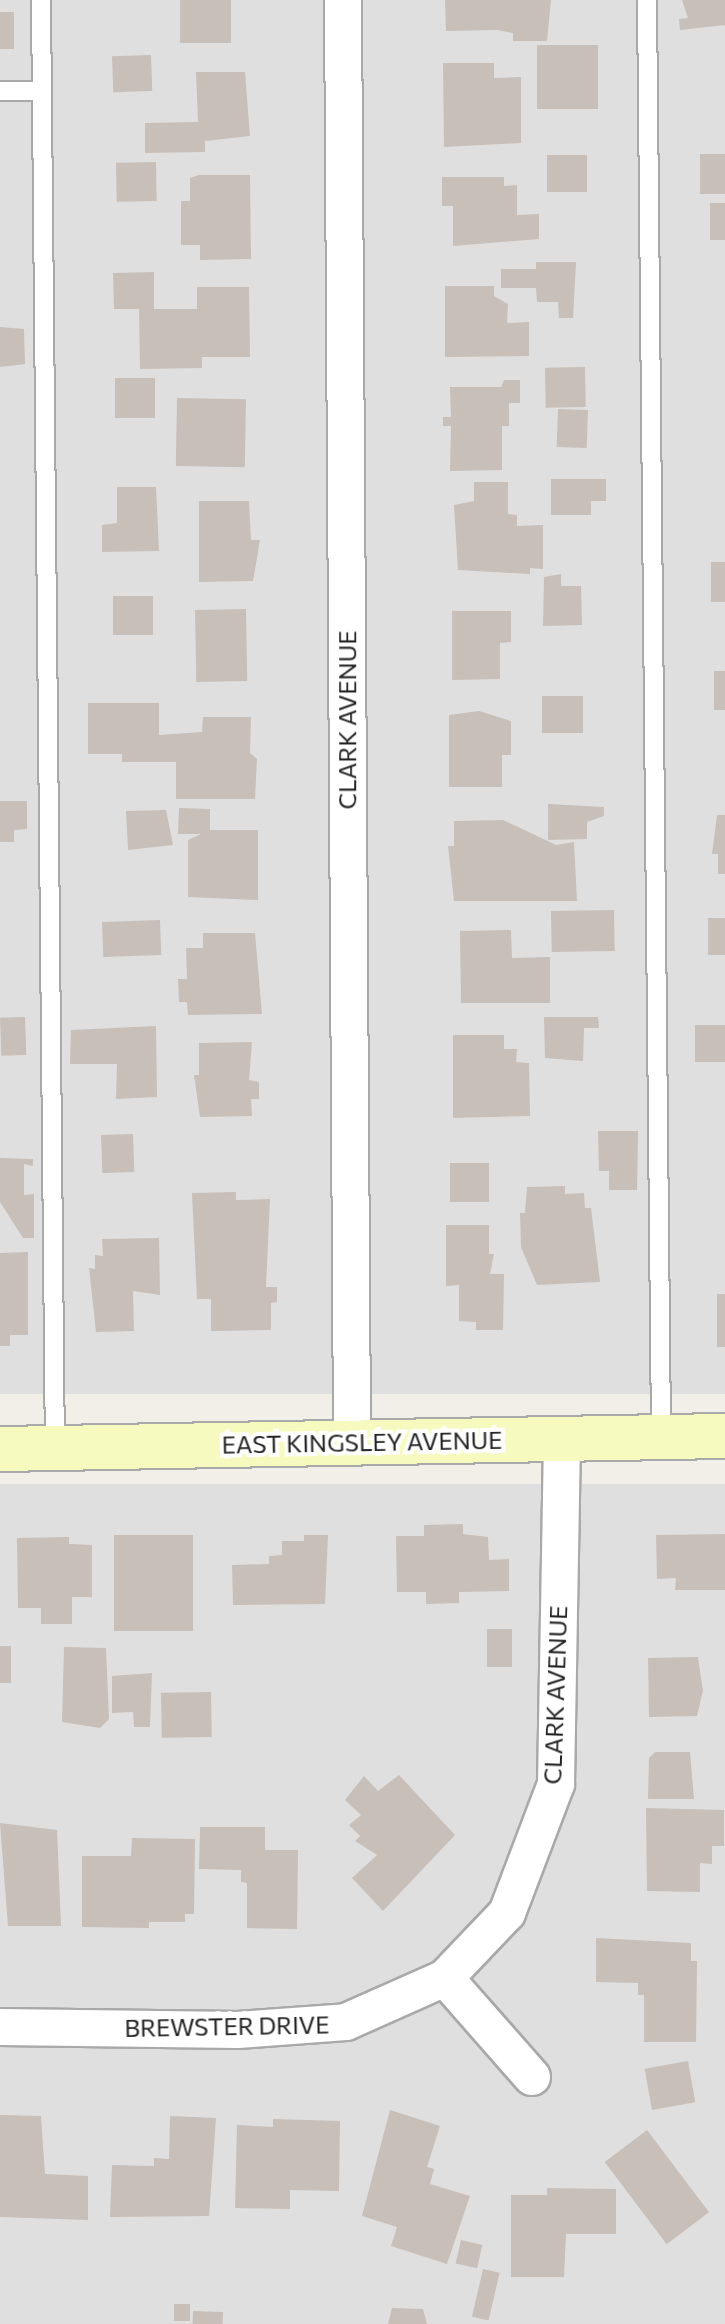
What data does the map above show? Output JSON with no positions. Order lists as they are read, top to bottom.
{
  "streets": {
    "street": ["CLARK AVENUE", "EAST KINGSLEY AVENUE", "BREWSTER DRIVE"]
  },
  "crossings": [
    ["CLARK AVENUE", "EAST KINGSLEY AVENUE"],
    ["CLARK AVENUE", "BREWSTER DRIVE"]
  ]
}
